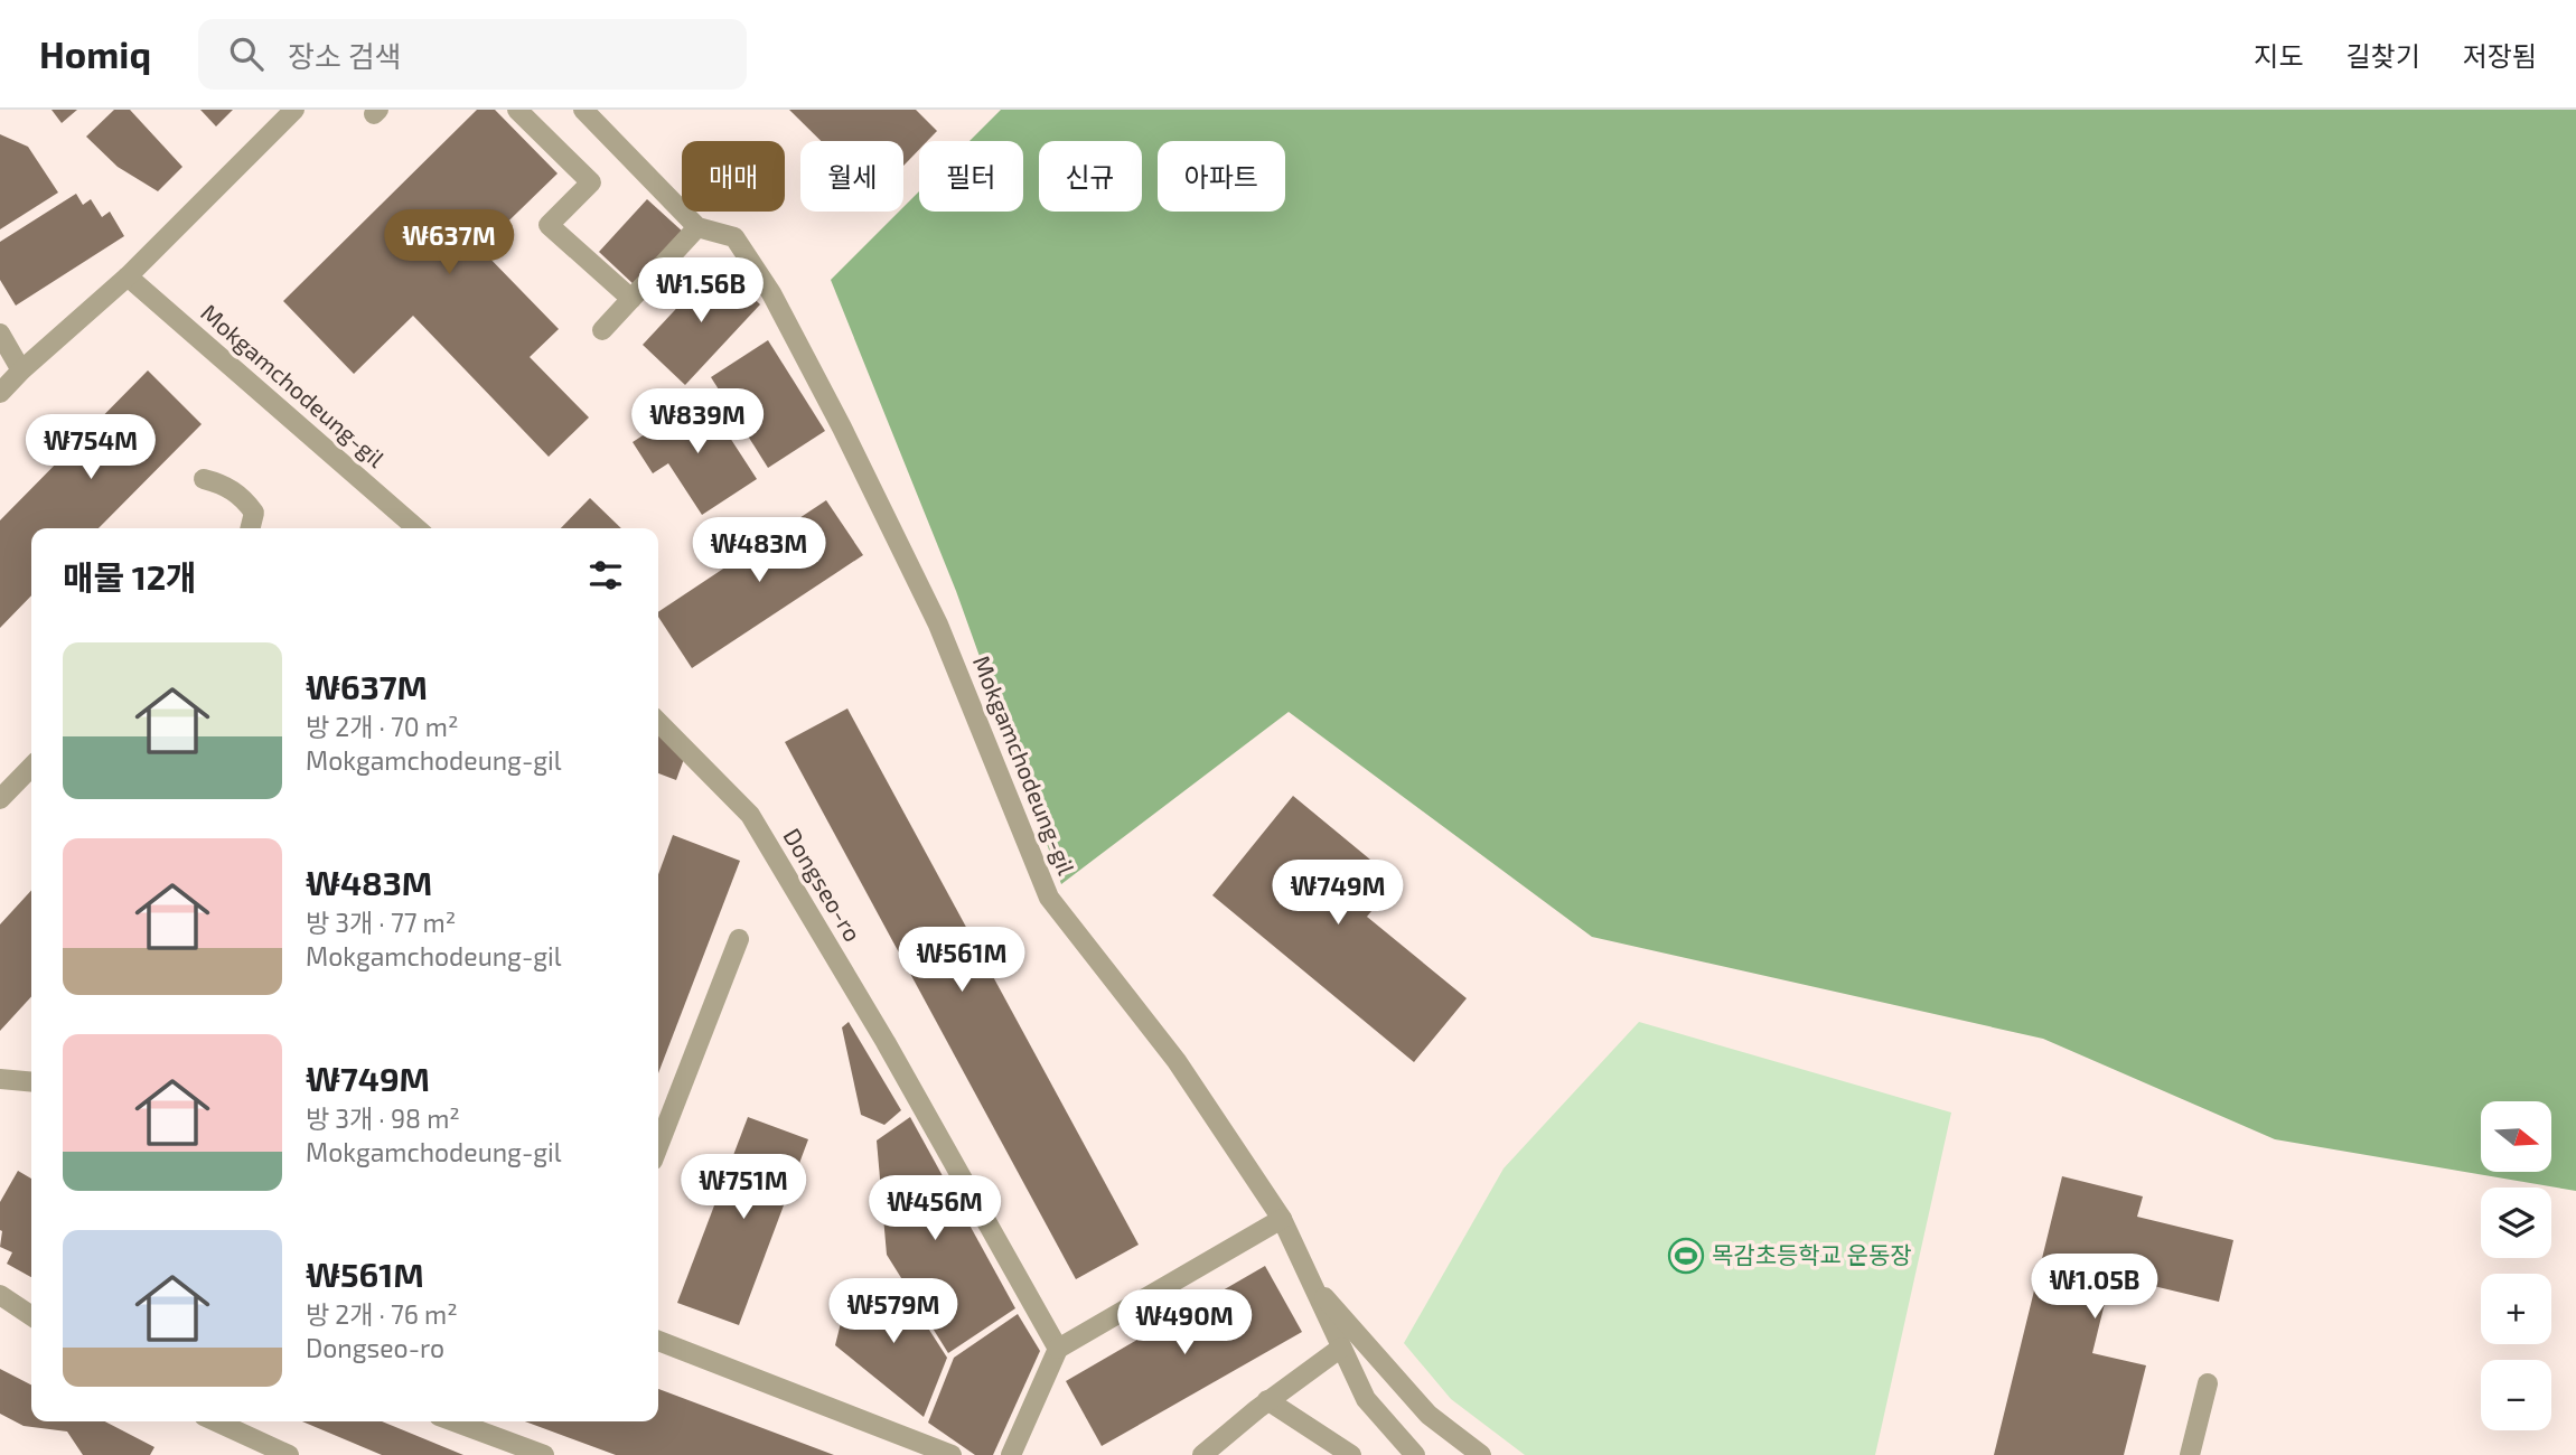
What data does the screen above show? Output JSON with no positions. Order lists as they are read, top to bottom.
{
  "streets": {
    "street": ["Mokgamchodeung-gil", "Dongseo-ro"]
  },
  "places": {
    "sports": ["목감초등학교 운동장"]
  },
  "north": "right",
  "page": {
    "header": "Homiq",
    "search": "장소 검색",
    "nav": ["지도", "길찾기", "저장됨"],
    "chip": [
      "매매",
      "월세",
      "필터",
      "신규",
      "아파트"
    ],
    "price": [
      "₩637M",
      "₩1.56B",
      "₩839M",
      "₩754M",
      "₩483M",
      "₩749M",
      "₩561M",
      "₩751M",
      "₩456M",
      "₩1.05B",
      "₩579M",
      "₩490M"
    ],
    "heading": "매물 12개",
    "list": [
      {
        "name": "₩637M",
        "note": "방 2개 · 70 m² · Mokgamchodeung-gil"
      },
      {
        "name": "₩483M",
        "note": "방 3개 · 77 m² · Mokgamchodeung-gil"
      },
      {
        "name": "₩749M",
        "note": "방 3개 · 98 m² · Mokgamchodeung-gil"
      },
      {
        "name": "₩561M",
        "note": "방 2개 · 76 m² · Dongseo-ro"
      }
    ],
    "map_buttons": ["+", "−"]
  }
}
